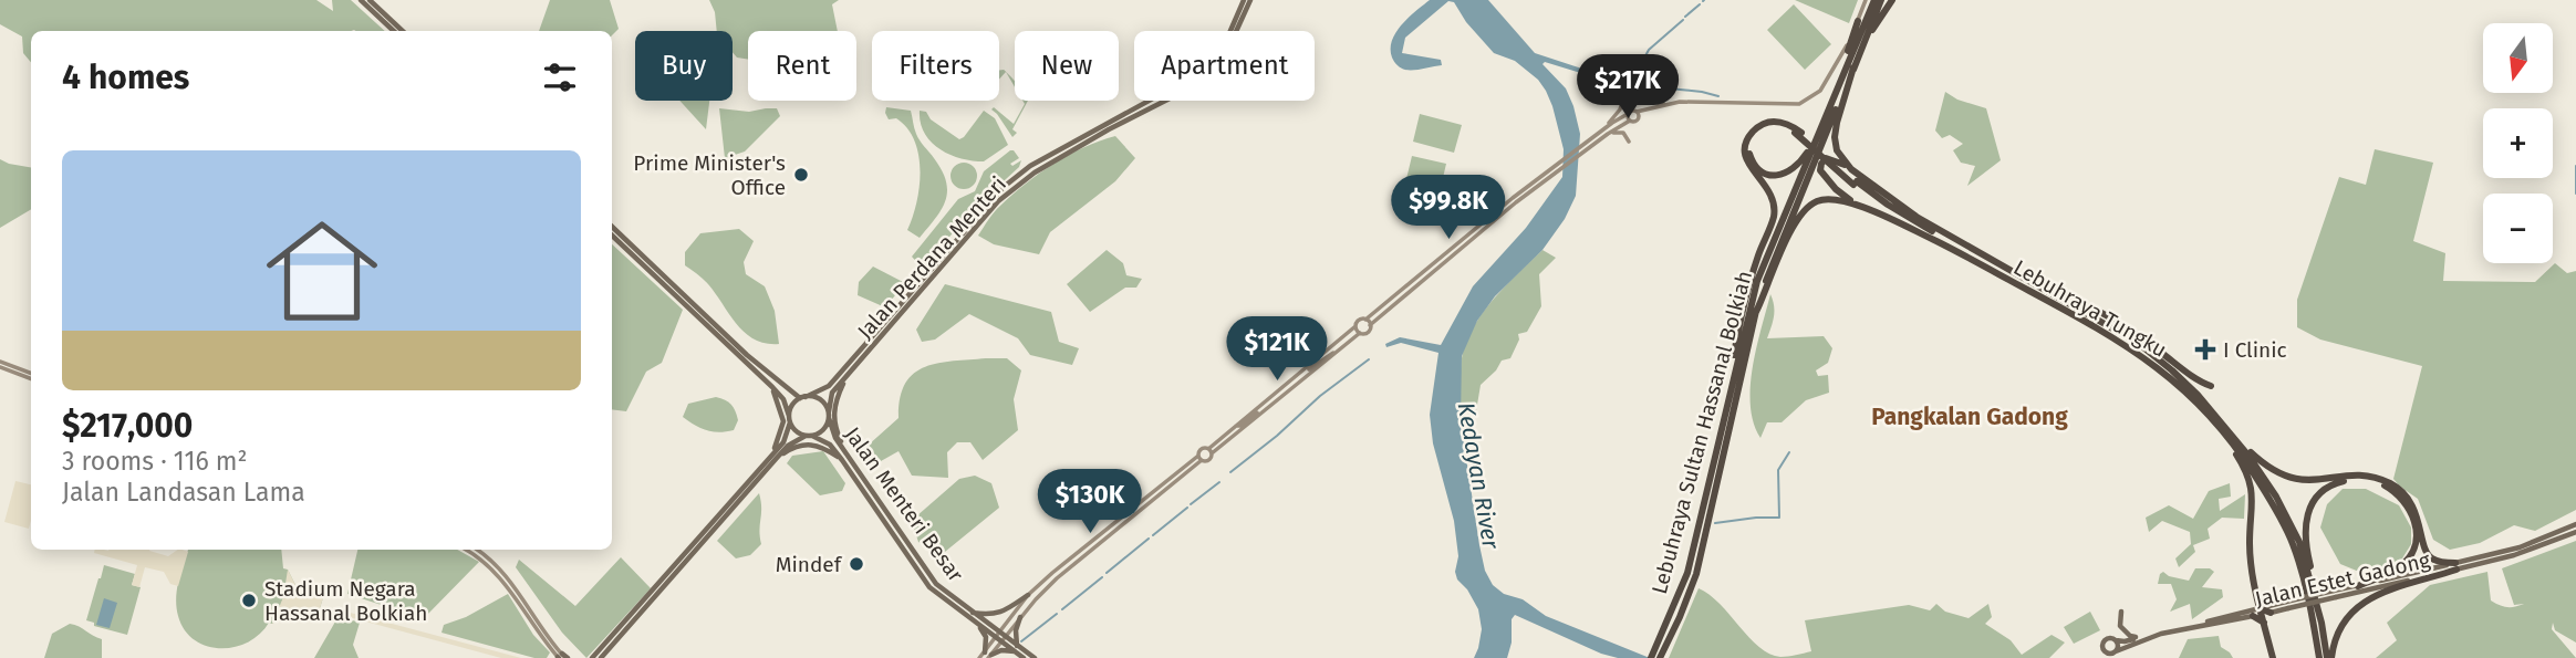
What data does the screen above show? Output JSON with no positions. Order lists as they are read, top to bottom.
{
  "streets": {
    "highway": ["Lebuhraya Tungku", "Lebuhraya Sultan Hassanal Bolkiah"],
    "main road": ["Jalan Perdana Menteri", "Jalan Menteri Besar", "Jalan Estet Gadong"]
  },
  "crossings": [
    ["Jalan Perdana Menteri", "Jalan Menteri Besar"]
  ],
  "districts": ["Pangkalan Gadong"],
  "water": ["Kedayan River"],
  "places": {
    "other": ["Prime Minister's Office", "Mindef", "Stadium Negara Hassanal Bolkiah"],
    "health": ["I Clinic"]
  },
  "north": "bottom",
  "page": {
    "map_buttons": ["+", "−"],
    "chip": [
      "Buy",
      "Rent",
      "Filters",
      "New",
      "Apartment"
    ],
    "heading": "4 homes",
    "price": [
      "$217K",
      "$99.8K",
      "$121K",
      "$130K"
    ],
    "list": [
      {
        "name": "$217,000",
        "note": "3 rooms · 116 m² · Jalan Landasan Lama"
      }
    ]
  }
}
